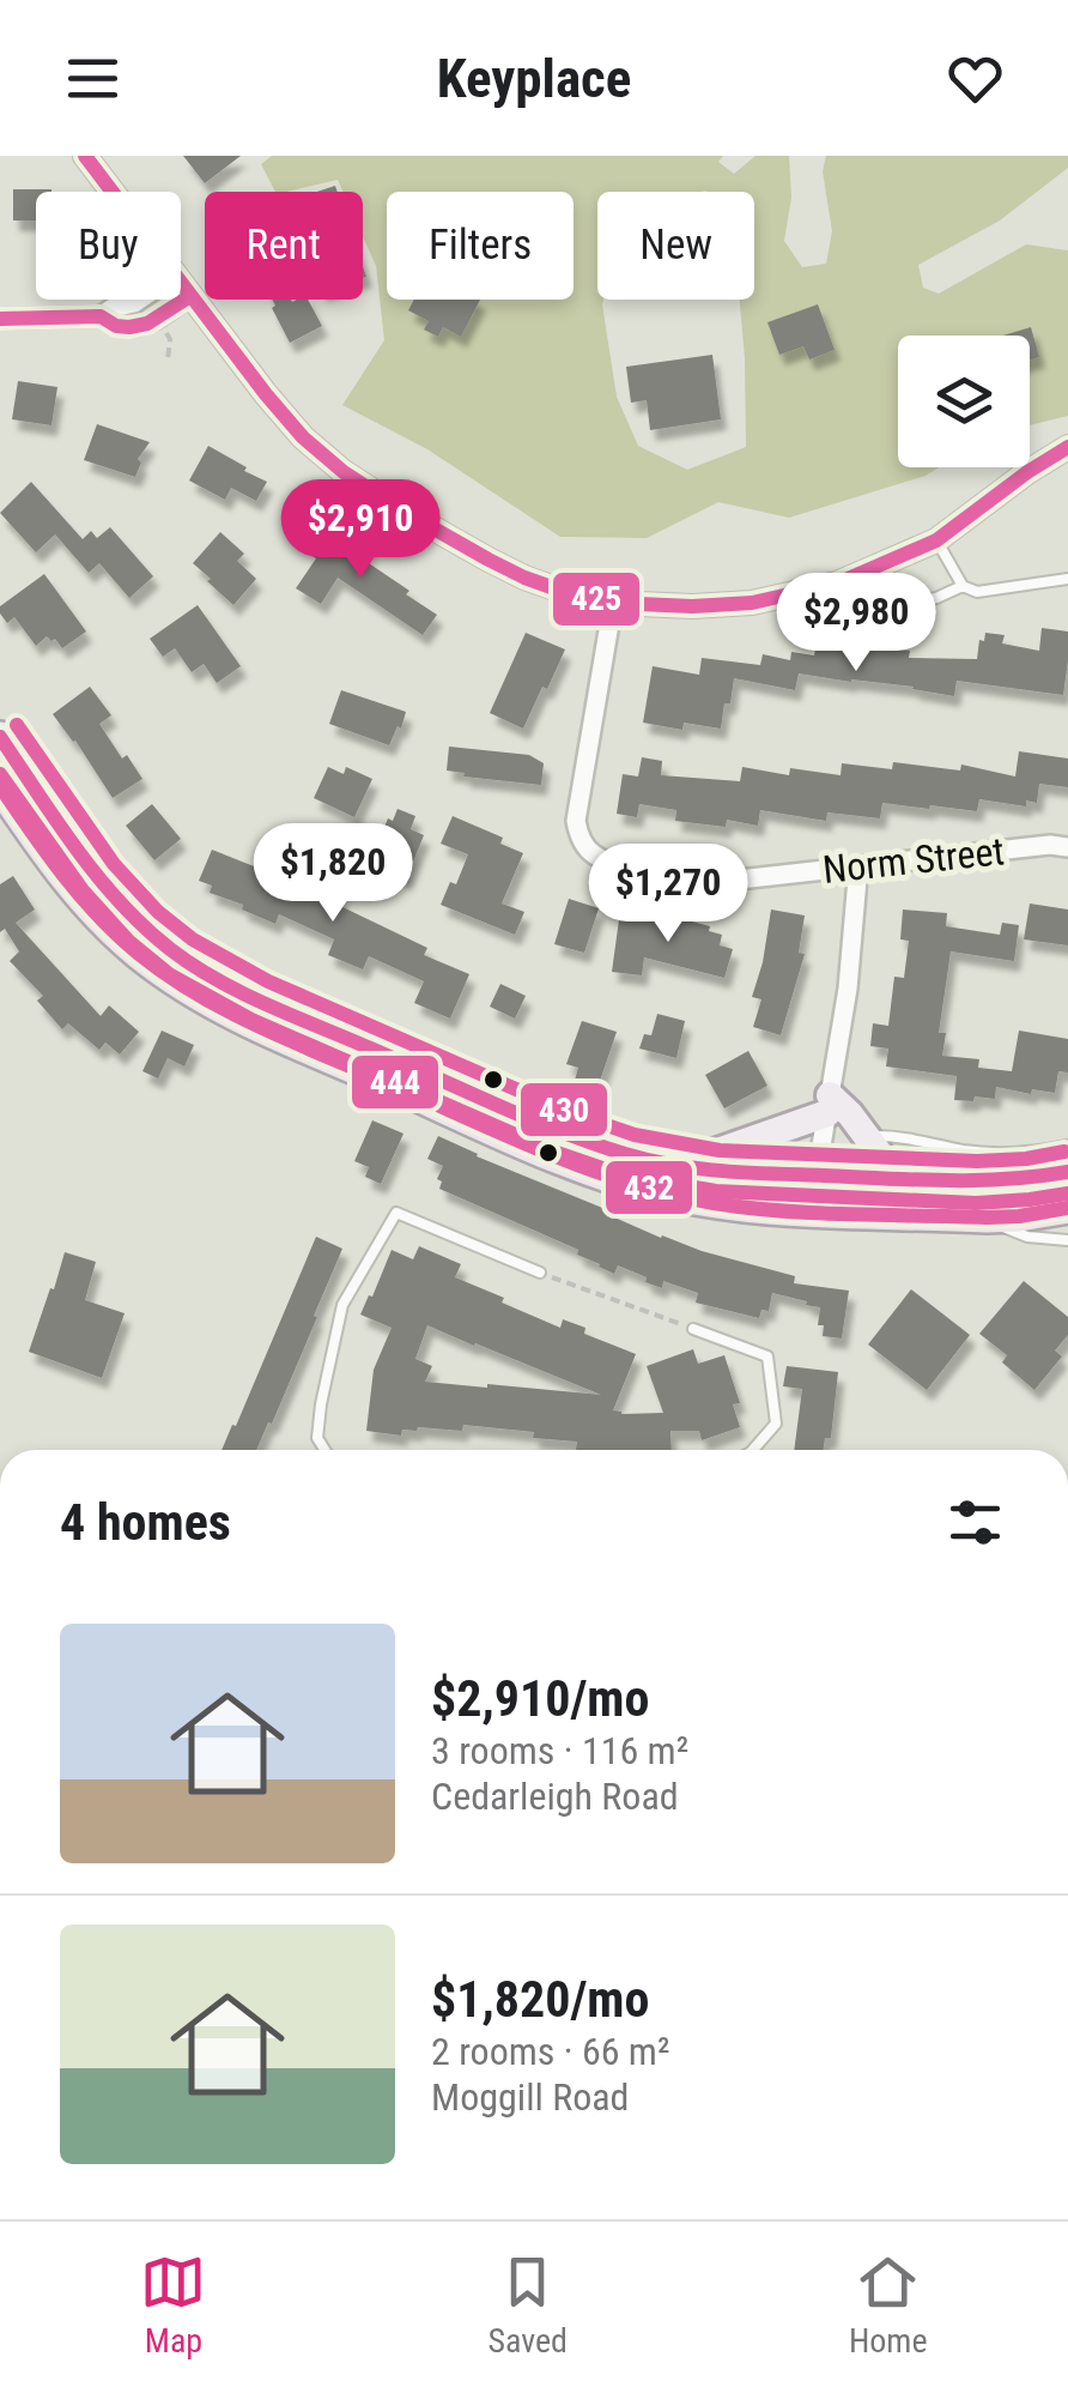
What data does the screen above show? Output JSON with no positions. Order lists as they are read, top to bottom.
{
  "streets": {
    "street": ["Norm Street"]
  },
  "lines": [
    "transit line 425",
    "transit line 430",
    "transit line 444",
    "transit line 432"
  ],
  "page": {
    "header": "Keyplace",
    "chip": [
      "Buy",
      "Rent",
      "Filters",
      "New"
    ],
    "price": [
      "$2,910",
      "$2,980",
      "$1,820",
      "$1,270"
    ],
    "heading": "4 homes",
    "list": [
      {
        "name": "$2,910/mo",
        "note": "3 rooms · 116 m² · Cedarleigh Road"
      },
      {
        "name": "$1,820/mo",
        "note": "2 rooms · 66 m² · Moggill Road"
      }
    ],
    "tabs": ["Map", "Saved", "Home"]
  }
}
